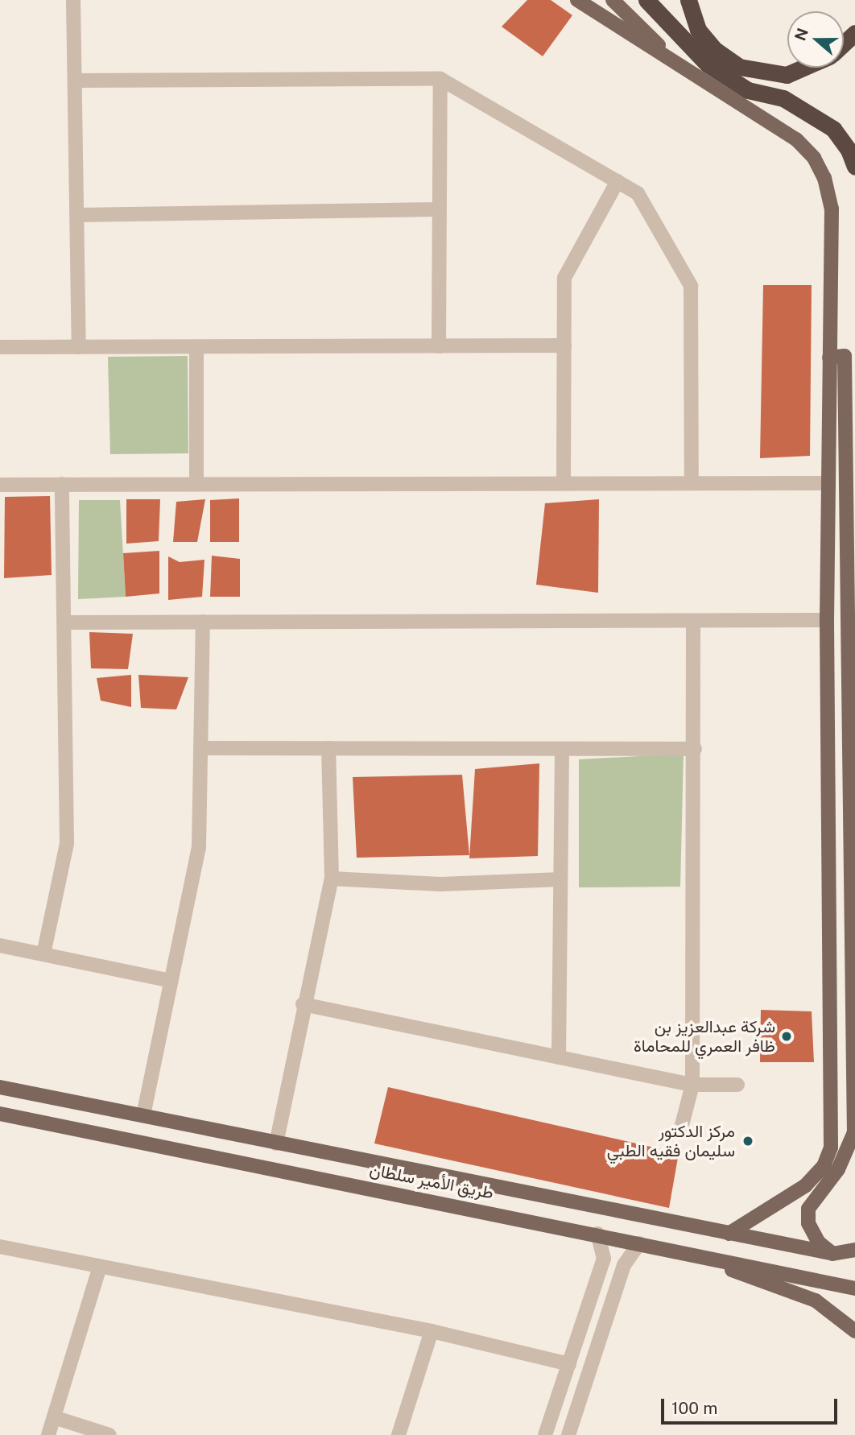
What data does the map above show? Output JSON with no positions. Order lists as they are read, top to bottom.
{
  "streets": {
    "main road": ["طريق الأمير سلطان"]
  },
  "places": ["شركة عبدالعزيز بن ظافر العمري للمحاماة", "مركز الدكتور سليمان فقيه الطبي"],
  "scale_bar": "100 m",
  "north": "left"
}
